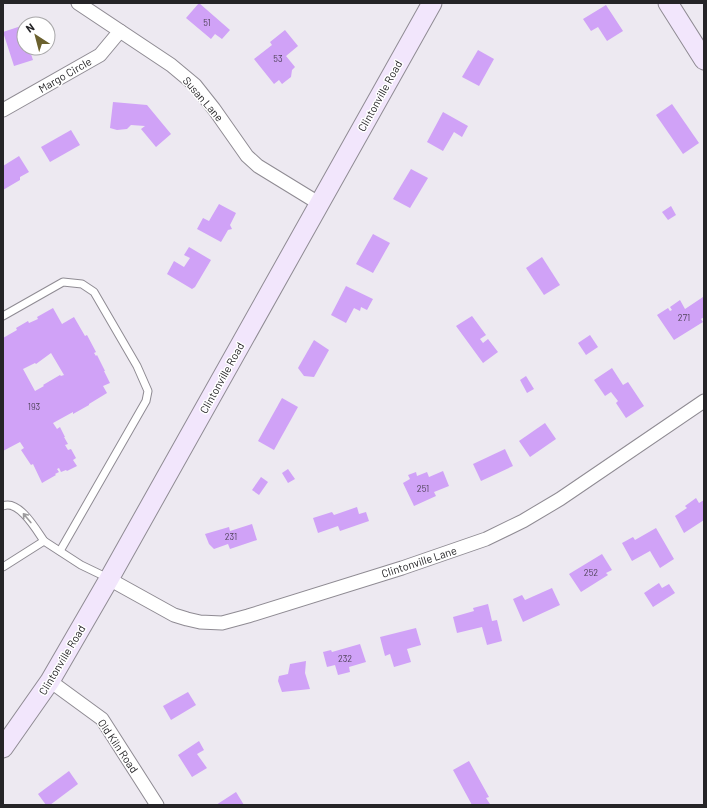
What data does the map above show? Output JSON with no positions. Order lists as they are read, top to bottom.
{
  "streets": {
    "main road": ["Clintonville Road"],
    "street": [
      "Margo Circle",
      "Susan Lane",
      "Clintonville Lane",
      "Old Kiln Road"
    ]
  },
  "crossings": [
    ["Margo Circle", "Susan Lane"],
    ["Clintonville Road", "Susan Lane"],
    ["Clintonville Road", "Clintonville Lane"],
    ["Clintonville Road", "Old Kiln Road"]
  ],
  "house_numbers": [
    "51",
    "53",
    "271",
    "193",
    "251",
    "231",
    "252",
    "232"
  ],
  "north": "top left"
}
